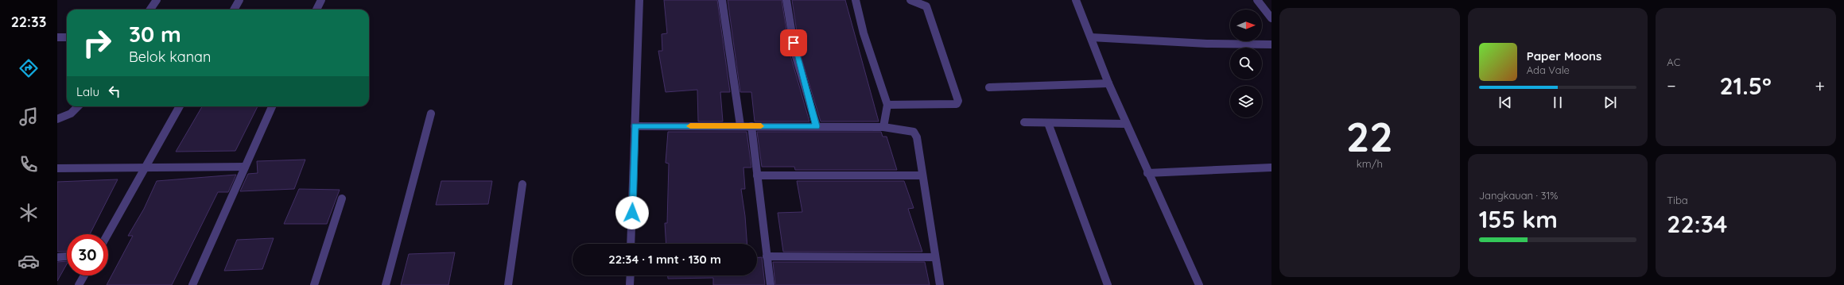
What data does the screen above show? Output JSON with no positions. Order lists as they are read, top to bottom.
{
  "north": "right",
  "page": {
    "tabs": "22:33",
    "tile": [
      ["22", "km/h"],
      "AC",
      ["Jangkauan · 31%", "155 km"],
      ["Tiba", "22:34"]
    ],
    "turn": ["30 m", "Belok kanan"],
    "song": ["Paper Moons", "Ada Vale"],
    "heat": ["−", "21.5°", "+"],
    "then": "Lalu",
    "limit": "30",
    "trip": "22:34 · 1 mnt · 130 m"
  }
}
